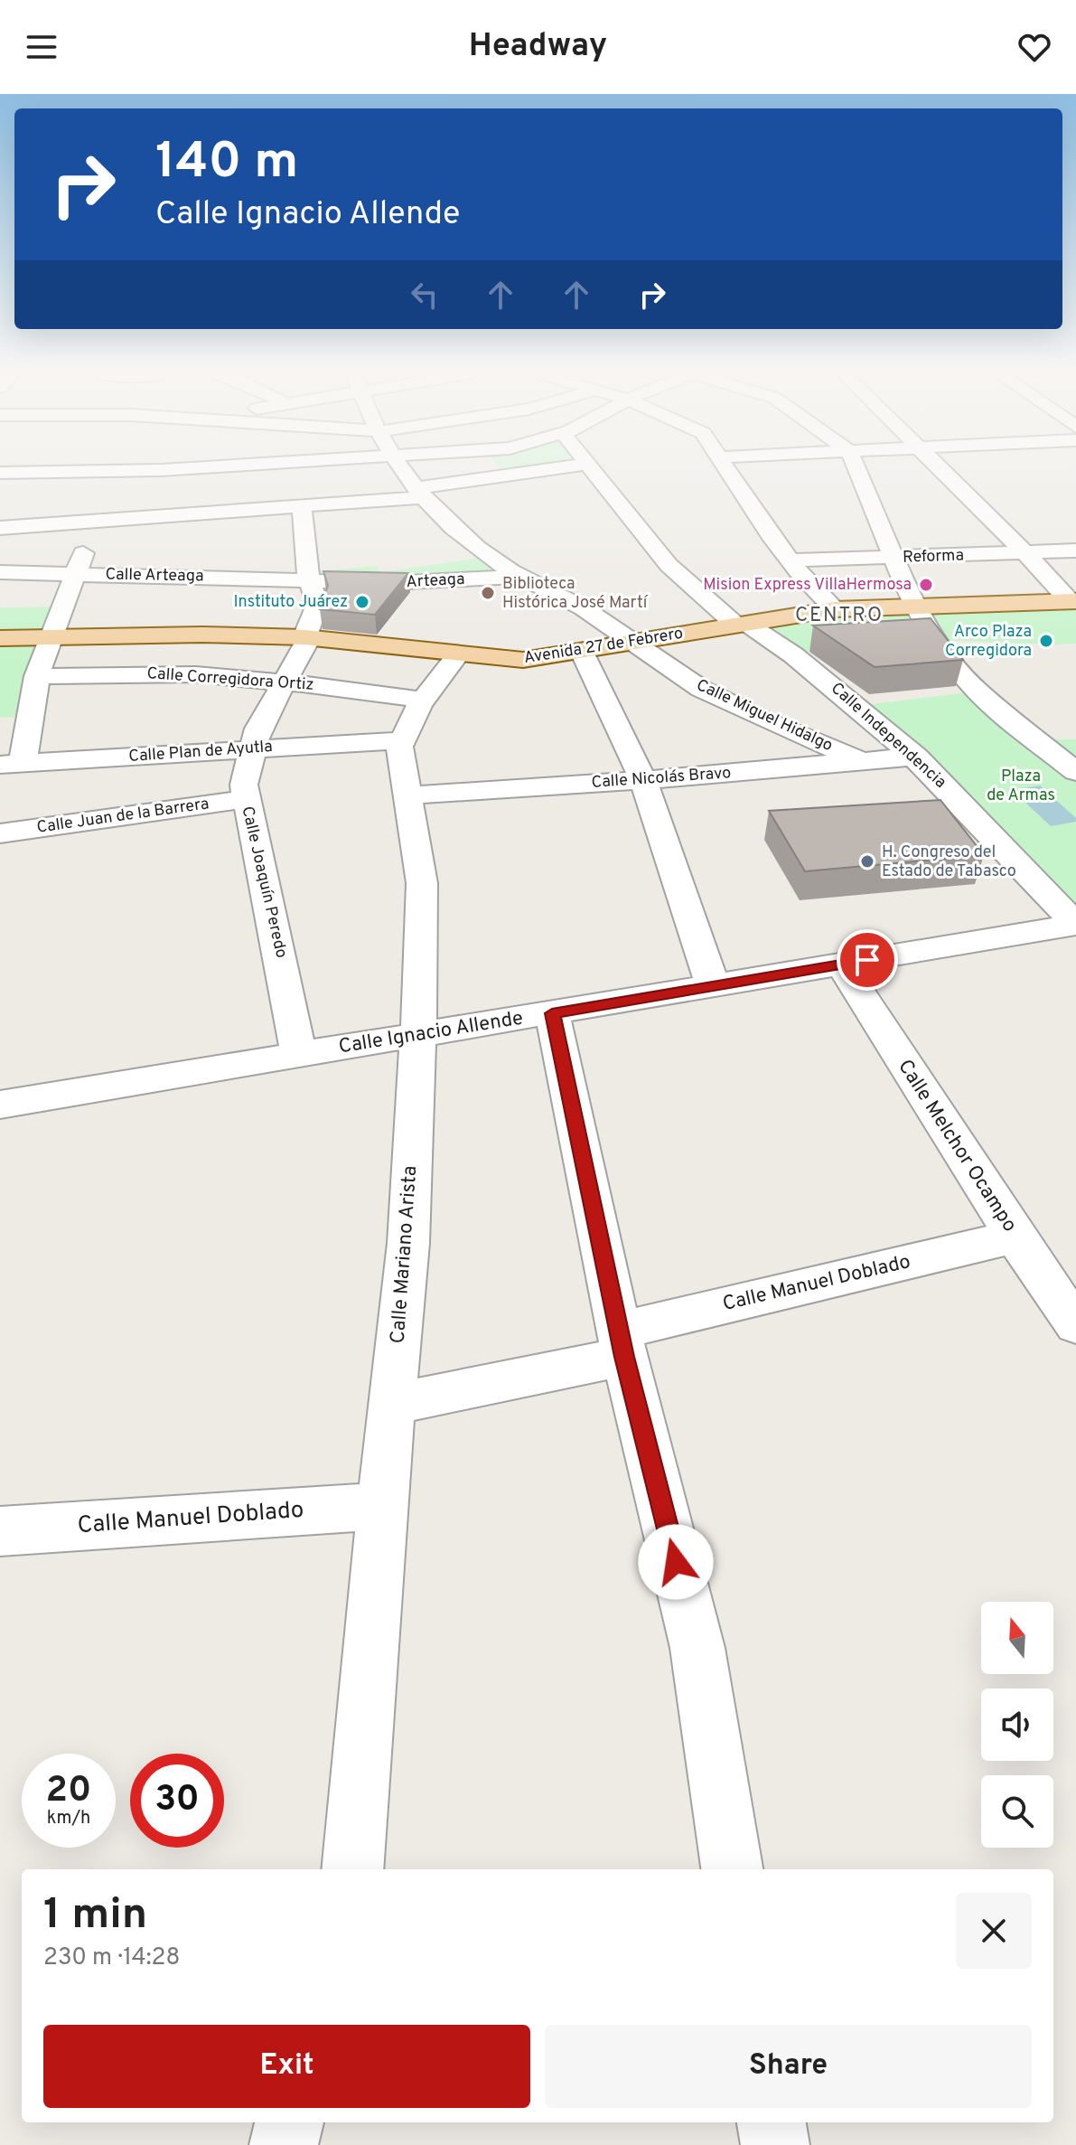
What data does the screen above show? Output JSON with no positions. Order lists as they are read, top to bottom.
{
  "streets": {
    "main road": ["Avenida 27 de Febrero"],
    "street": [
      "Reforma",
      "Calle Arteaga",
      "Arteaga",
      "Calle Corregidora Ortiz",
      "Calle Miguel Hidalgo",
      "Calle Independencia",
      "Calle Plan de Ayutla",
      "Calle Nicolás Bravo",
      "Calle Juan de la Barrera",
      "Calle Joaquín Peredo",
      "Calle Ignacio Allende",
      "Calle Melchor Ocampo",
      "Calle Mariano Arista",
      "Calle Manuel Doblado"
    ]
  },
  "crossings": [
    ["Calle Arteaga", "Arteaga"],
    ["Calle Arteaga", "Calle Joaquín Peredo"],
    ["Arteaga", "Calle Miguel Hidalgo"],
    ["Arteaga", "Calle Joaquín Peredo"],
    ["Avenida 27 de Febrero", "Calle Miguel Hidalgo"],
    ["Avenida 27 de Febrero", "Calle Independencia"],
    ["Avenida 27 de Febrero", "Calle Joaquín Peredo"],
    ["Calle Corregidora Ortiz", "Calle Joaquín Peredo"],
    ["Calle Miguel Hidalgo", "Calle Nicolás Bravo"],
    ["Calle Independencia", "Calle Nicolás Bravo"],
    ["Calle Independencia", "Calle Ignacio Allende"],
    ["Calle Plan de Ayutla", "Calle Joaquín Peredo"],
    ["Calle Plan de Ayutla", "Calle Mariano Arista"],
    ["Calle Nicolás Bravo", "Calle Mariano Arista"],
    ["Calle Juan de la Barrera", "Calle Joaquín Peredo"],
    ["Calle Joaquín Peredo", "Calle Ignacio Allende"],
    ["Calle Ignacio Allende", "Calle Melchor Ocampo"],
    ["Calle Ignacio Allende", "Calle Mariano Arista"],
    ["Calle Melchor Ocampo", "Calle Manuel Doblado"],
    ["Calle Mariano Arista", "Calle Manuel Doblado"]
  ],
  "districts": ["CENTRO"],
  "parks": ["Plaza de Armas"],
  "places": [
    "Mision Express VillaHermosa",
    "Biblioteca Histórica José Martí",
    "Instituto Juárez",
    "Arco Plaza Corregidora",
    "H. Congreso del Estado de Tabasco"
  ],
  "north": "top",
  "page": {
    "header": "Headway",
    "turn": ["140 m", "Calle Ignacio Allende"],
    "speed": "20 km/h",
    "limit": "30",
    "heading": ["1 min", "230 m · 14:28"],
    "buttons": ["Exit", "Share"]
  }
}
